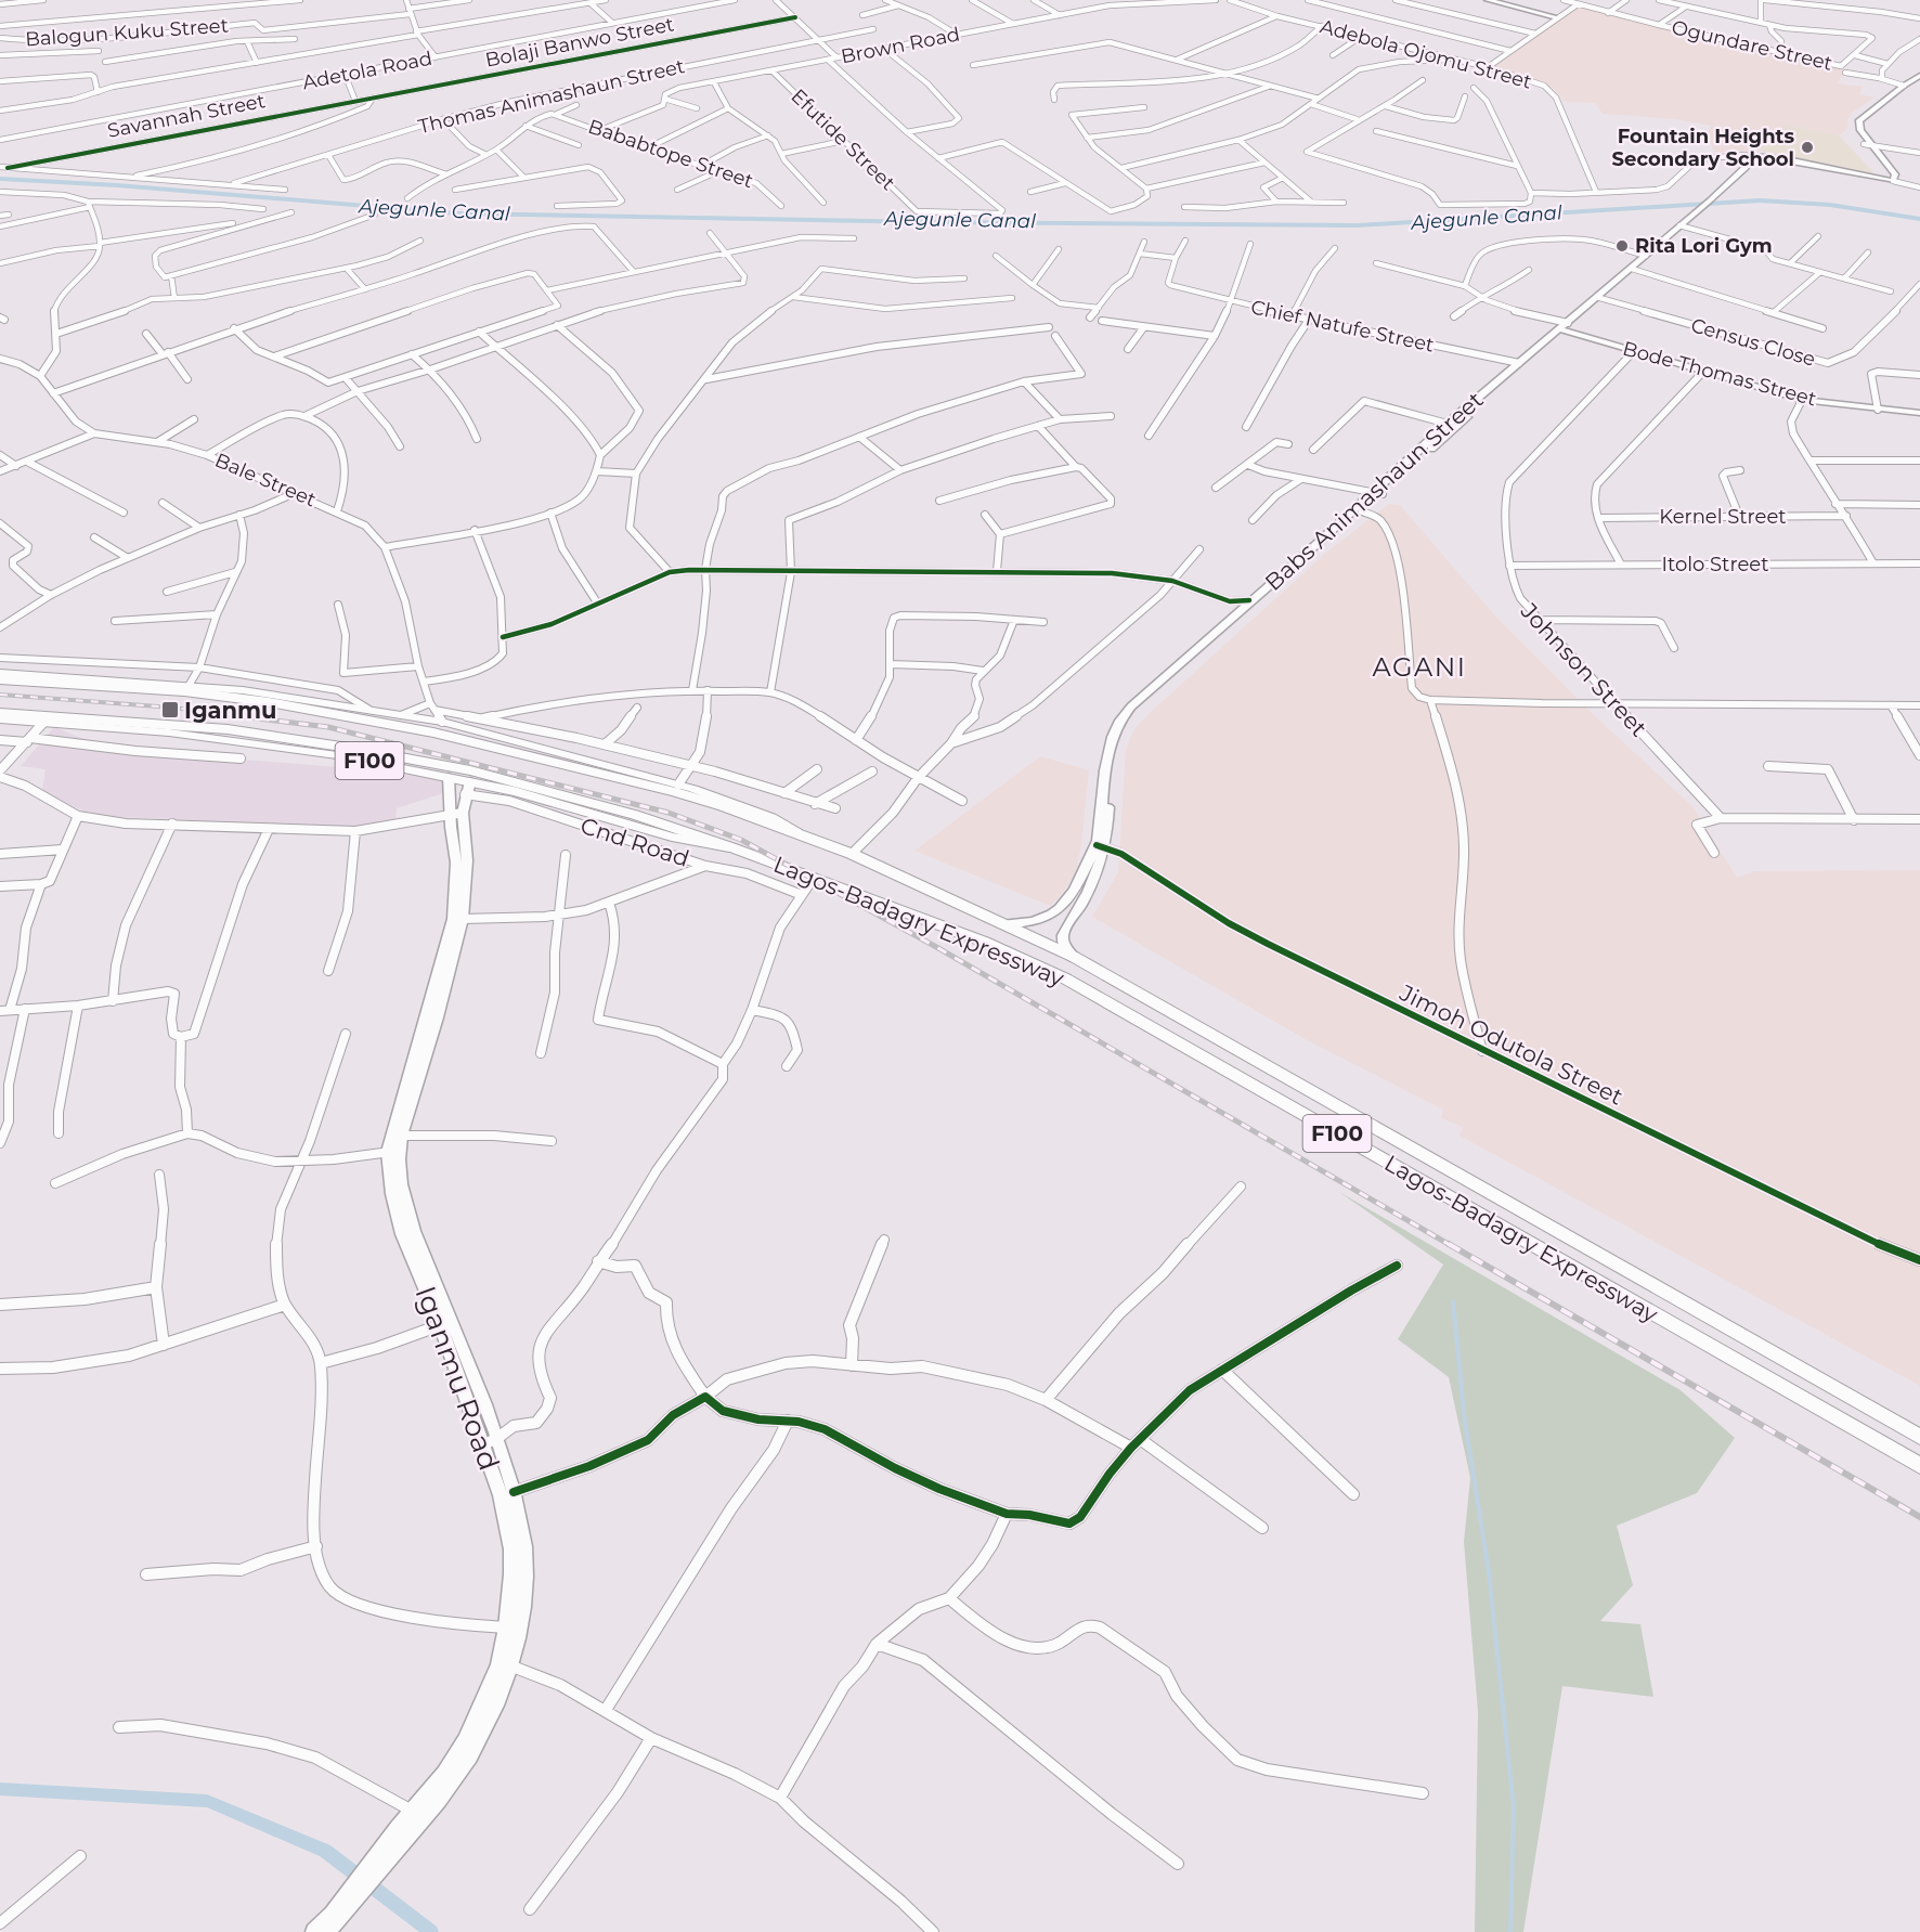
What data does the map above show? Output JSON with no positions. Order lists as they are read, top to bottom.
{
  "streets": {
    "highway": ["F100", "Lagos-Badagry Expressway"],
    "main road": ["Bode Thomas Street", "Babs Animashaun Street", "Iganmu Road"],
    "street": [
      "Balogun Kuku Street",
      "Bolaji Banwo Street",
      "Brown Road",
      "Ogundare Street",
      "Adebola Ojomu Street",
      "Adetola Road",
      "Thomas Animashaun Street",
      "Savannah Street",
      "Efutide Street",
      "Bababtope Street",
      "Chief Natufe Street",
      "Census Close",
      "Bale Street",
      "Kernel Street",
      "Itolo Street",
      "Johnson Street",
      "Cnd Road",
      "Jimoh Odutola Street"
    ]
  },
  "crossings": [
    ["Bolaji Banwo Street", "Savannah Street"],
    ["Brown Road", "Efutide Street"],
    ["Brown Road", "Bababtope Street"],
    ["Chief Natufe Street", "Babs Animashaun Street"],
    ["Census Close", "Babs Animashaun Street"],
    ["Bode Thomas Street", "Babs Animashaun Street"],
    ["Bode Thomas Street", "Johnson Street"],
    ["Bale Street", "Lagos-Badagry Expressway"],
    ["Babs Animashaun Street", "Lagos-Badagry Expressway"],
    ["Babs Animashaun Street", "Jimoh Odutola Street"],
    ["Itolo Street", "Johnson Street"],
    ["F100", "Lagos-Badagry Expressway"],
    ["Cnd Road", "Lagos-Badagry Expressway"],
    ["Cnd Road", "Iganmu Road"],
    ["Lagos-Badagry Expressway", "Iganmu Road"]
  ],
  "districts": ["AGANI"],
  "water": ["Ajegunle Canal"],
  "places": {
    "other": ["Fountain Heights Secondary School", "Rita Lori Gym"],
    "transit": ["Iganmu"]
  }
}
